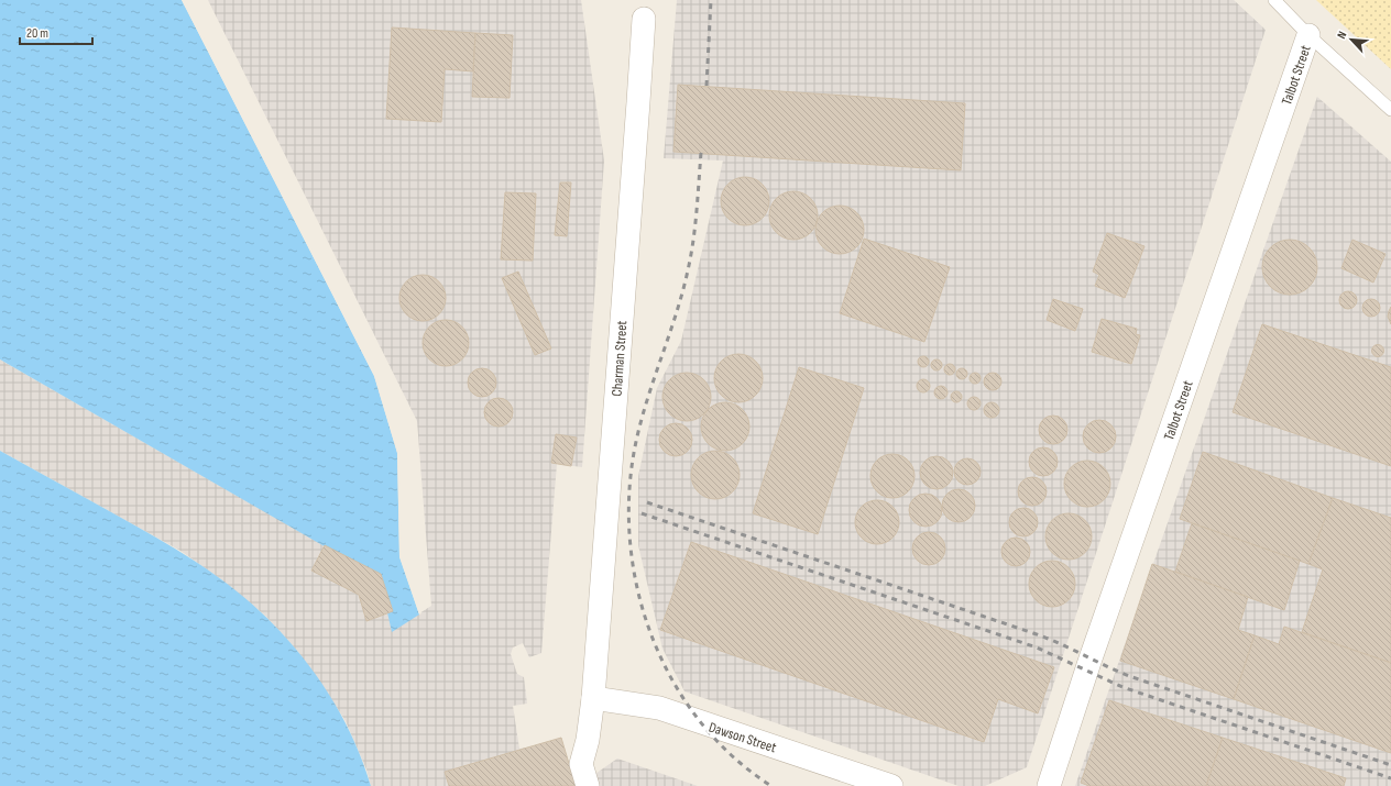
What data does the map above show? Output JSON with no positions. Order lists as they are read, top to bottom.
{
  "streets": {
    "street": ["Talbot Street", "Charman Street", "Dawson Street"]
  },
  "crossings": [
    ["Charman Street", "Dawson Street"]
  ],
  "scale_bar": "20 m",
  "north": "top left"
}
